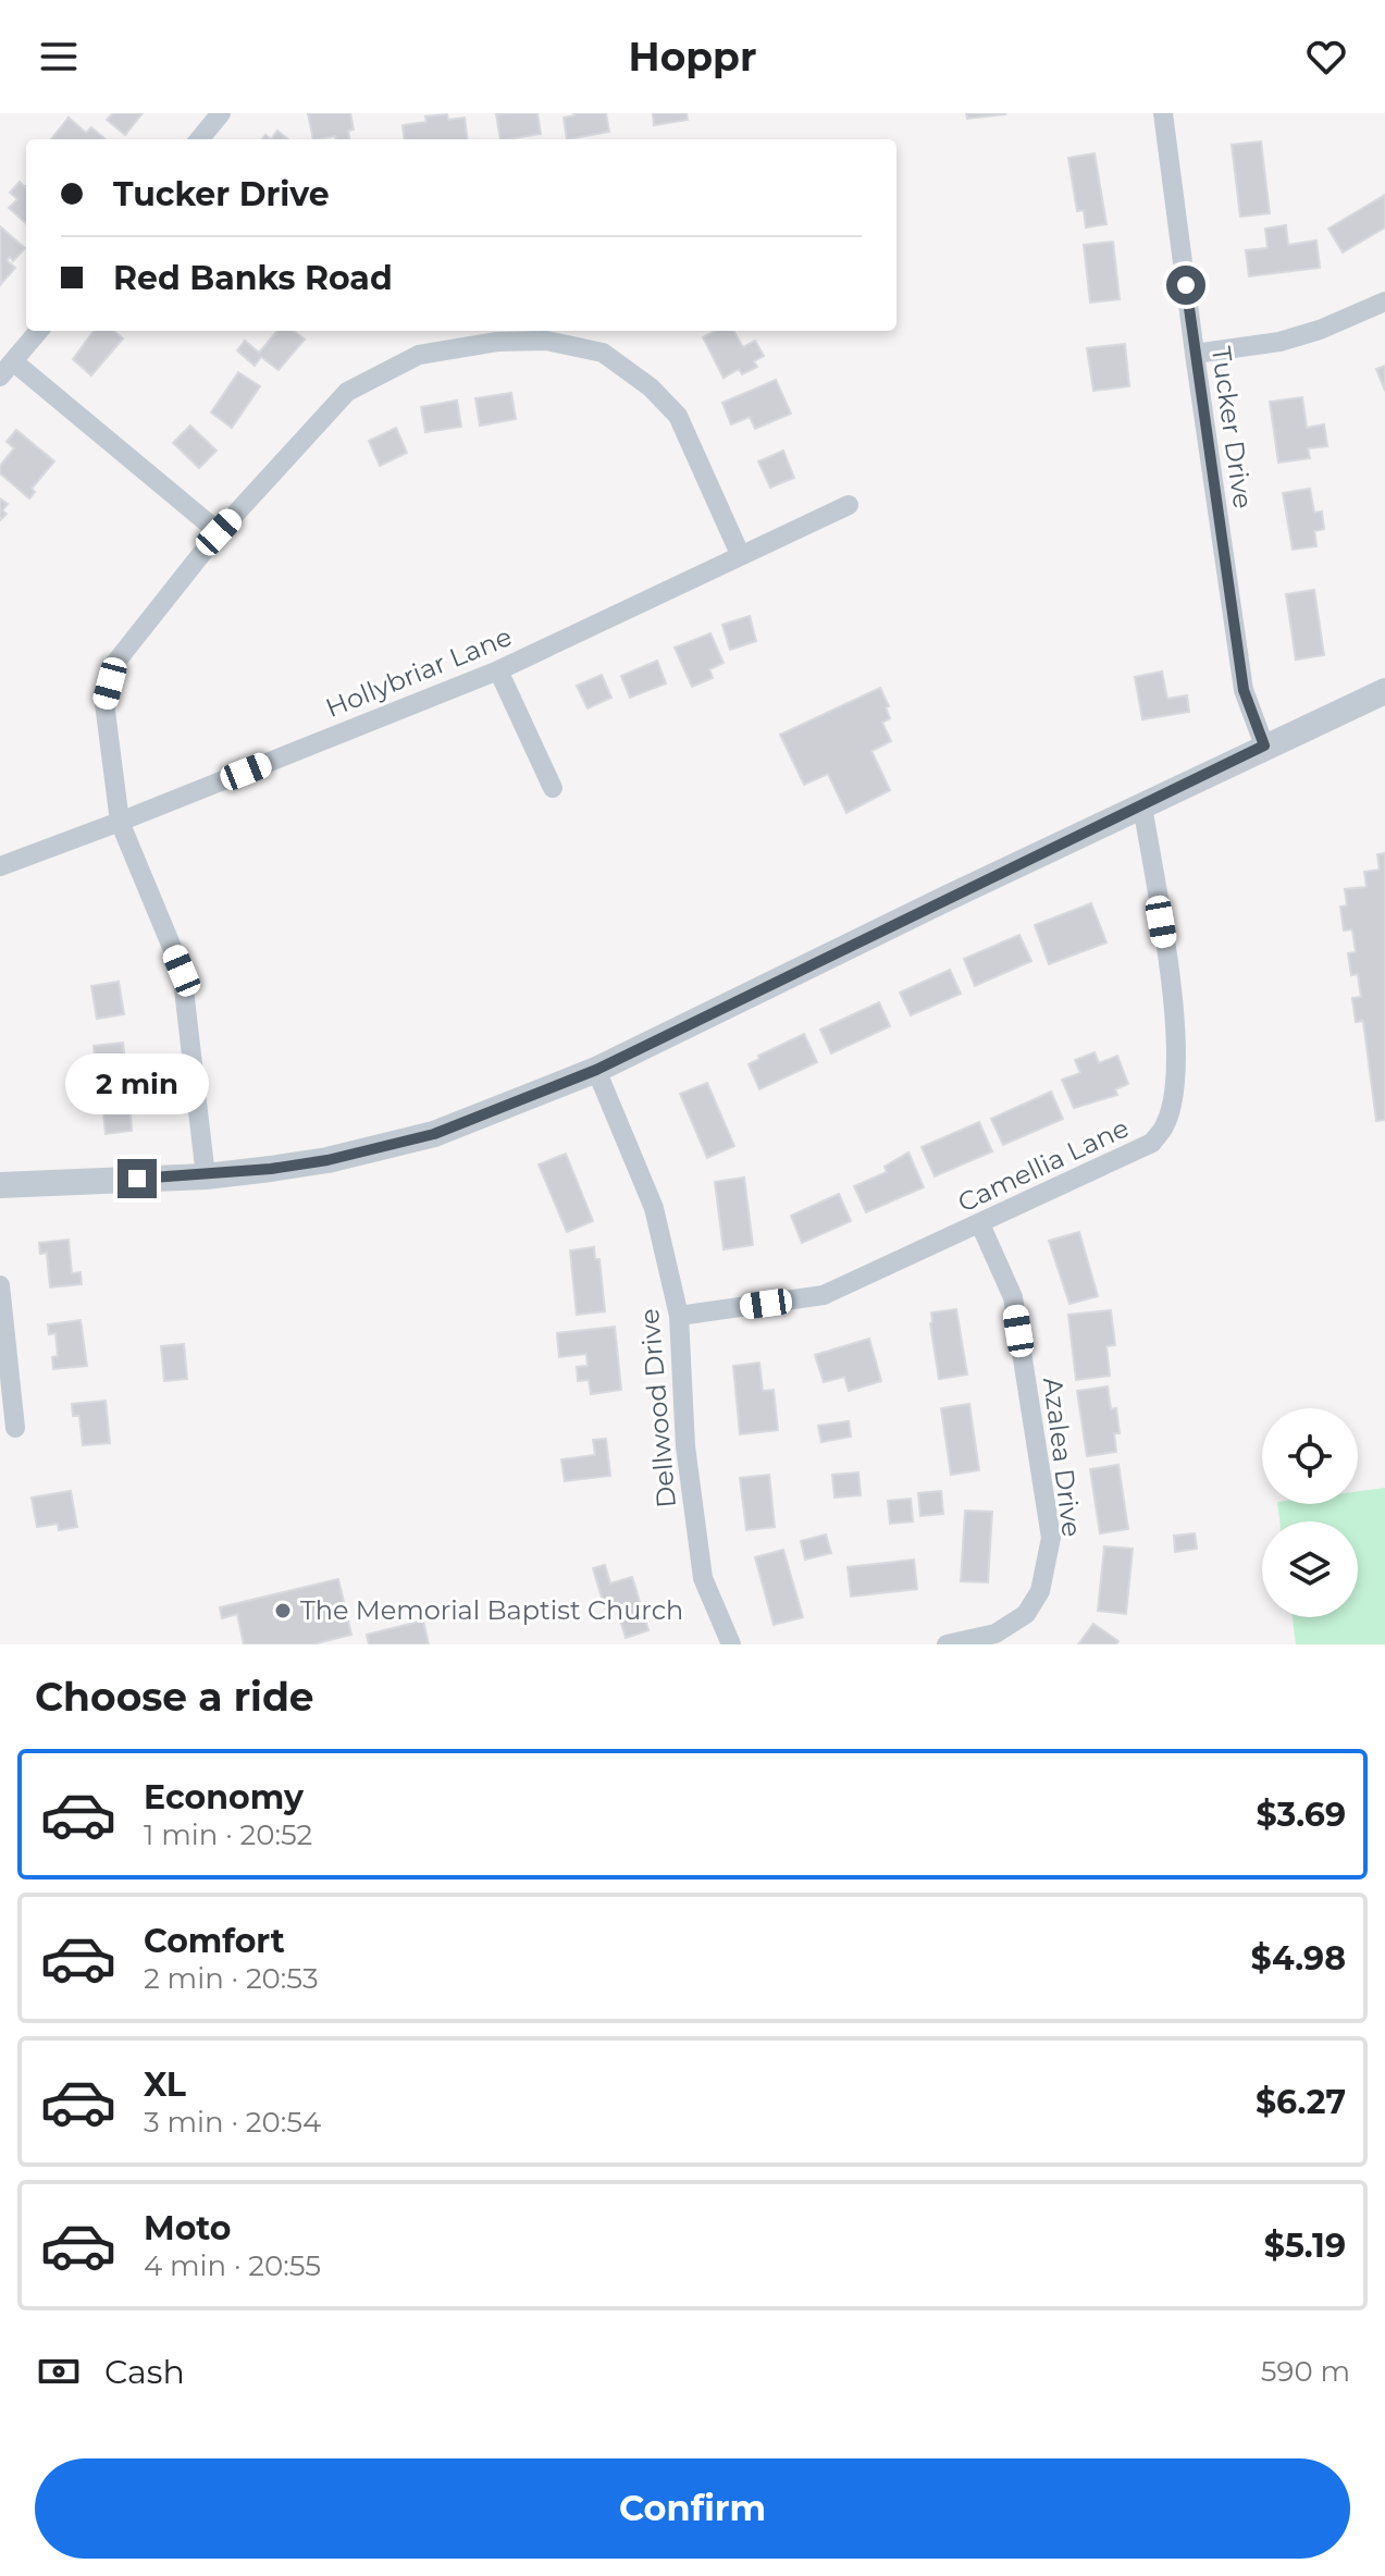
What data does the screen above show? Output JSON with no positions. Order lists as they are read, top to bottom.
{
  "streets": {
    "street": [
      "Tucker Drive",
      "Hollybriar Lane",
      "Camellia Lane",
      "Dellwood Drive",
      "Azalea Drive"
    ]
  },
  "crossings": [
    ["Camellia Lane", "Dellwood Drive"],
    ["Camellia Lane", "Azalea Drive"]
  ],
  "places": ["The Memorial Baptist Church"],
  "page": {
    "header": "Hoppr",
    "banner": ["Tucker Drive", "Red Banks Road"],
    "bubble": "2 min",
    "heading": "Choose a ride",
    "list": [
      {
        "name": "Economy",
        "note": "1 min · 20:52",
        "value": "$3.69"
      },
      {
        "name": "Comfort",
        "note": "2 min · 20:53",
        "value": "$4.98"
      },
      {
        "name": "XL",
        "note": "3 min · 20:54",
        "value": "$6.27"
      },
      {
        "name": "Moto",
        "note": "4 min · 20:55",
        "value": "$5.19"
      }
    ],
    "pay": ["Cash", "590 m"],
    "buttons": "Confirm"
  }
}
